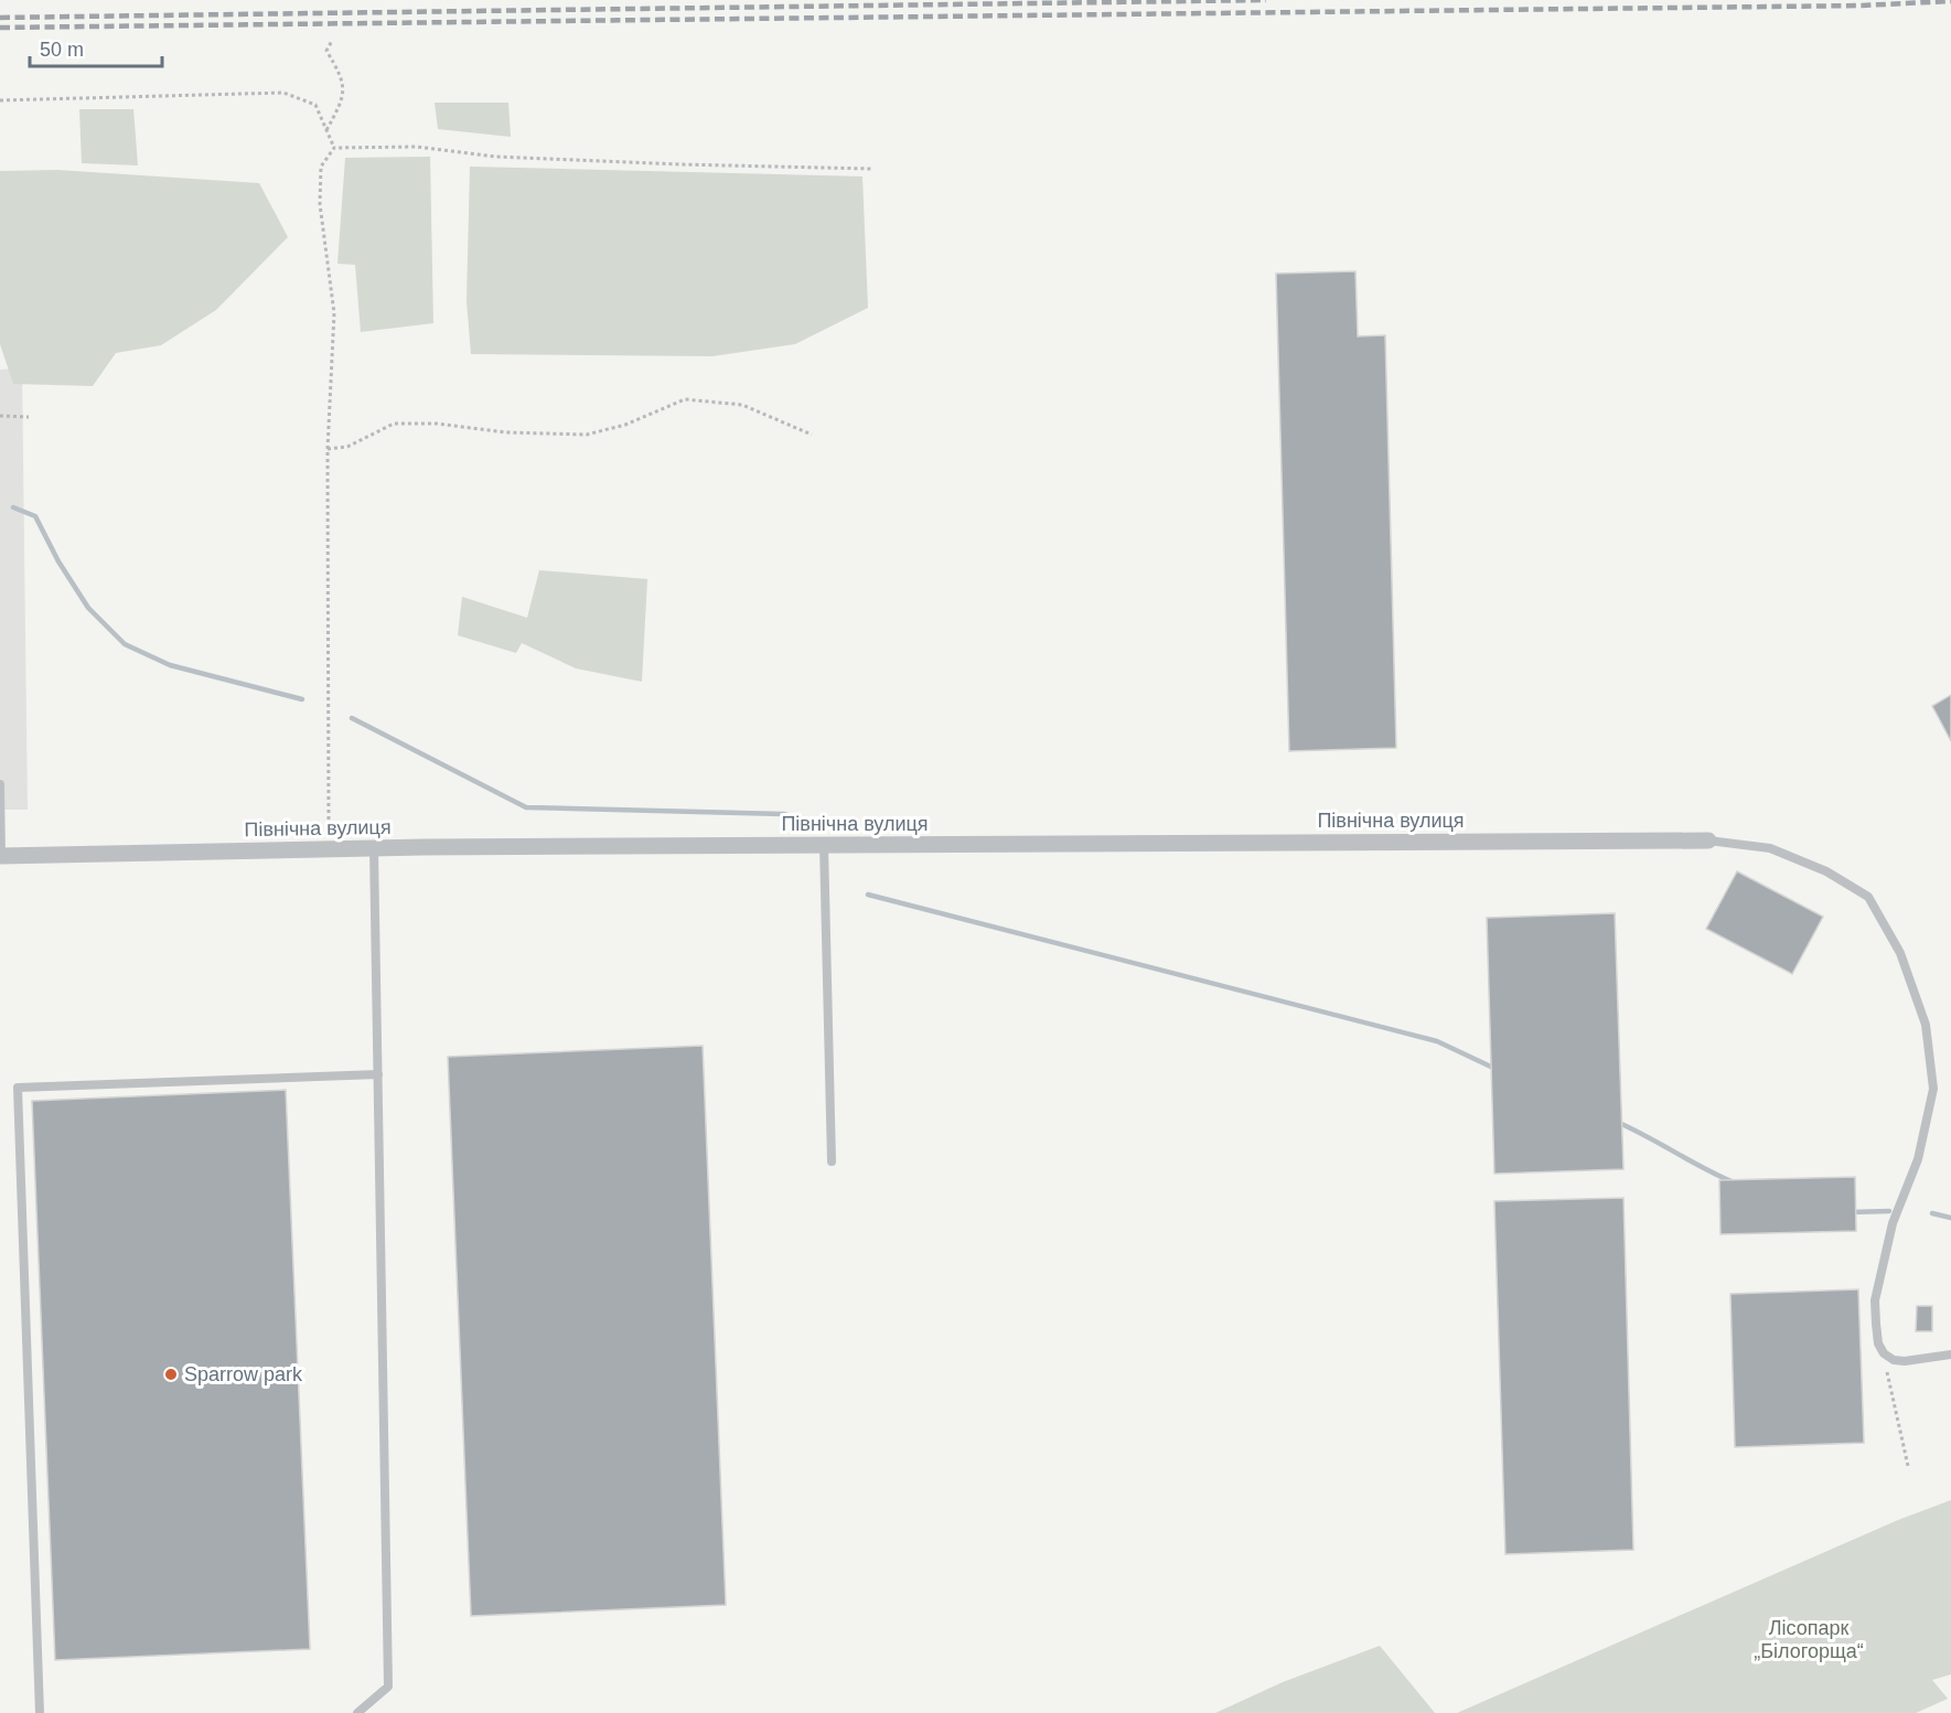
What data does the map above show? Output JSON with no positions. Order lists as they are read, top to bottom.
{
  "streets": {
    "street": ["Північна вулиця"]
  },
  "parks": ["Лісопарк „Білогорща“"],
  "places": ["Sparrow park"],
  "scale_bar": "50 m"
}
